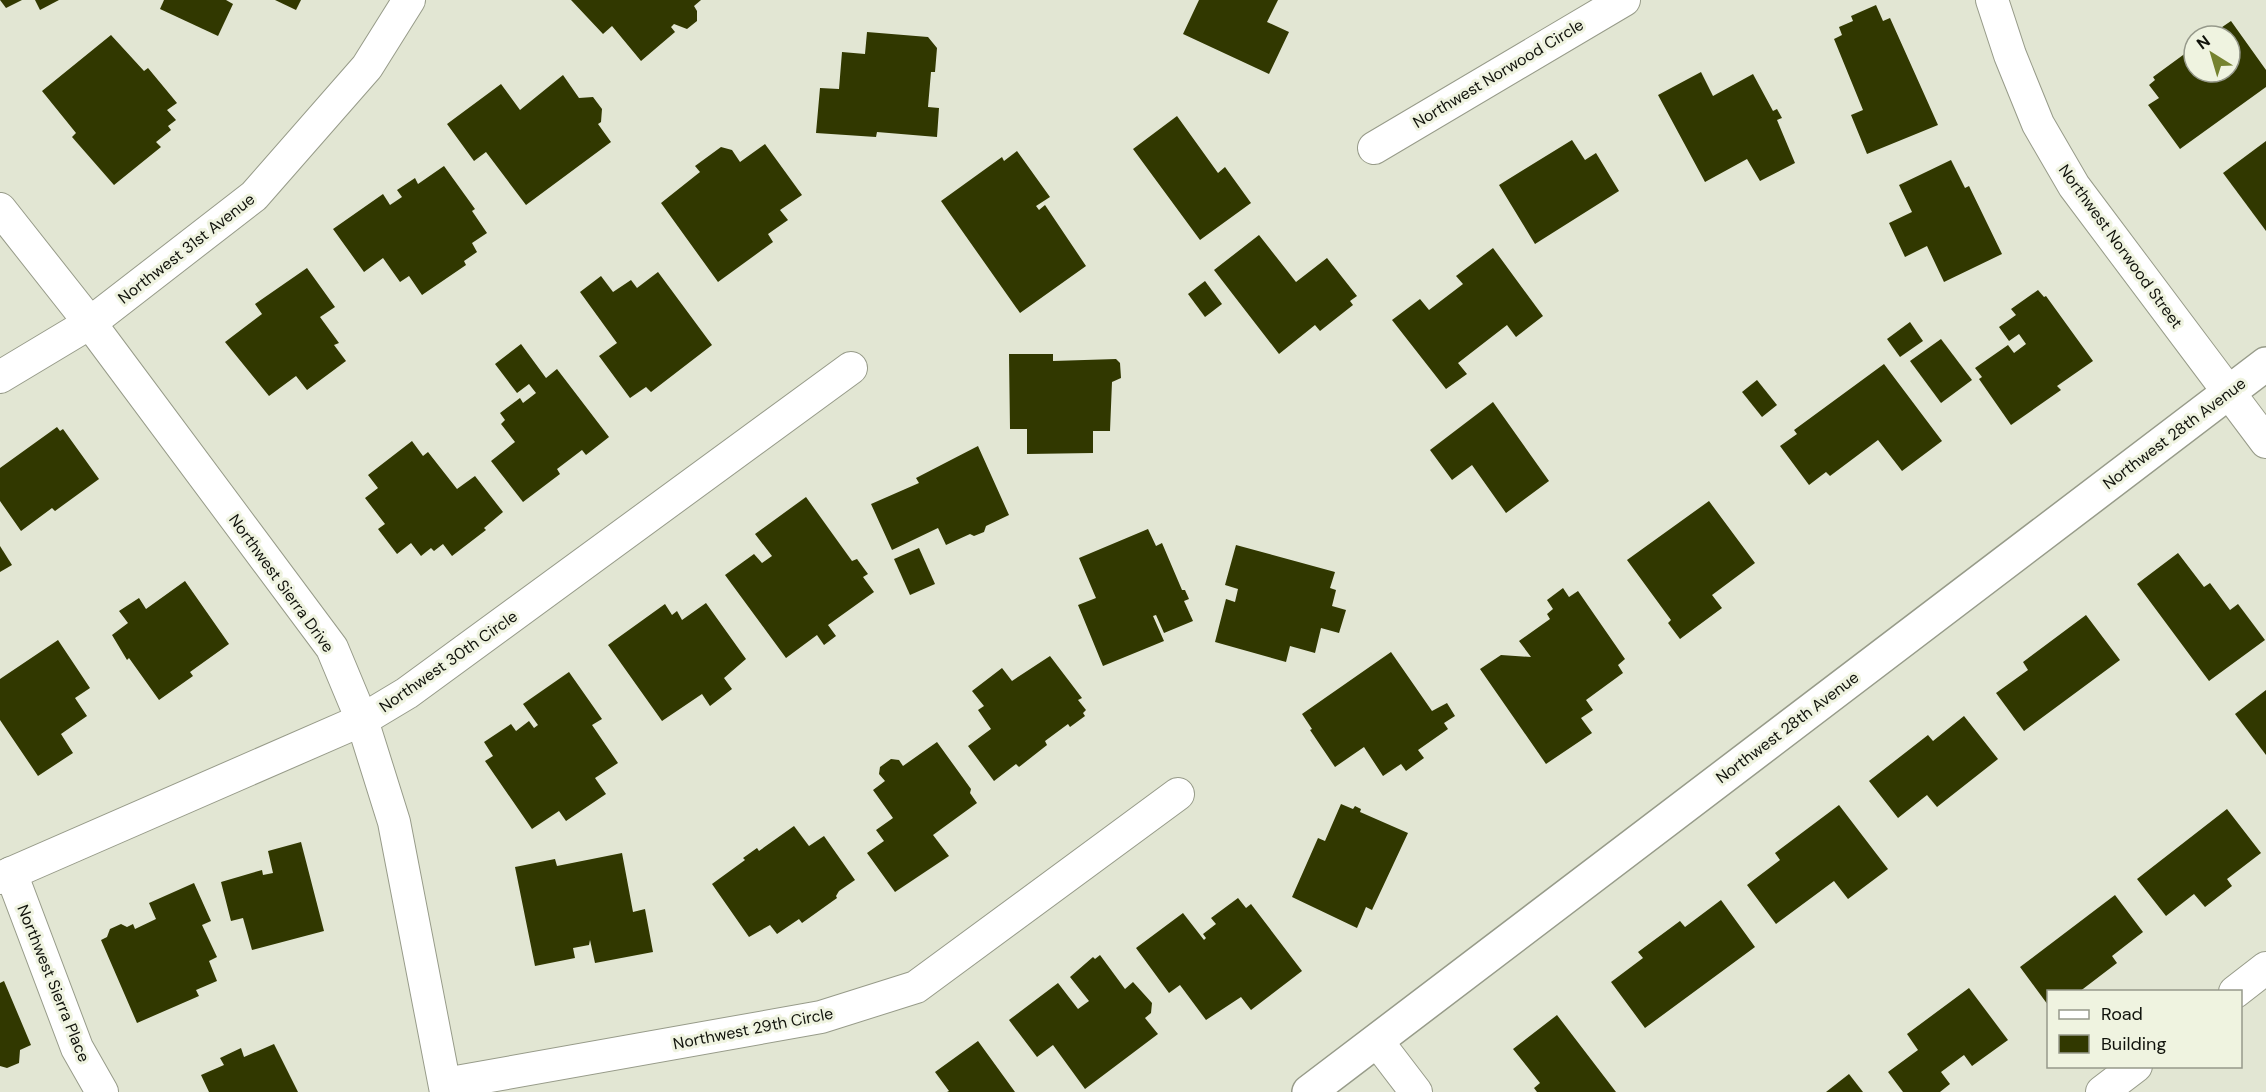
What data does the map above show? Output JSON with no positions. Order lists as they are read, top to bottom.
{
  "streets": {
    "street": [
      "Northwest Norwood Circle",
      "Northwest Norwood Street",
      "Northwest 31st Avenue",
      "Northwest 28th Avenue",
      "Northwest Sierra Drive",
      "Northwest 30th Circle",
      "Northwest Sierra Place",
      "Northwest 29th Circle"
    ]
  },
  "crossings": [
    ["Northwest Norwood Street", "Northwest 28th Avenue"],
    ["Northwest 31st Avenue", "Northwest Sierra Drive"],
    ["Northwest Sierra Drive", "Northwest 30th Circle"],
    ["Northwest Sierra Drive", "Northwest 29th Circle"],
    ["Northwest 30th Circle", "Northwest Sierra Place"]
  ],
  "legend": ["Road", "Building"],
  "north": "top left"
}
